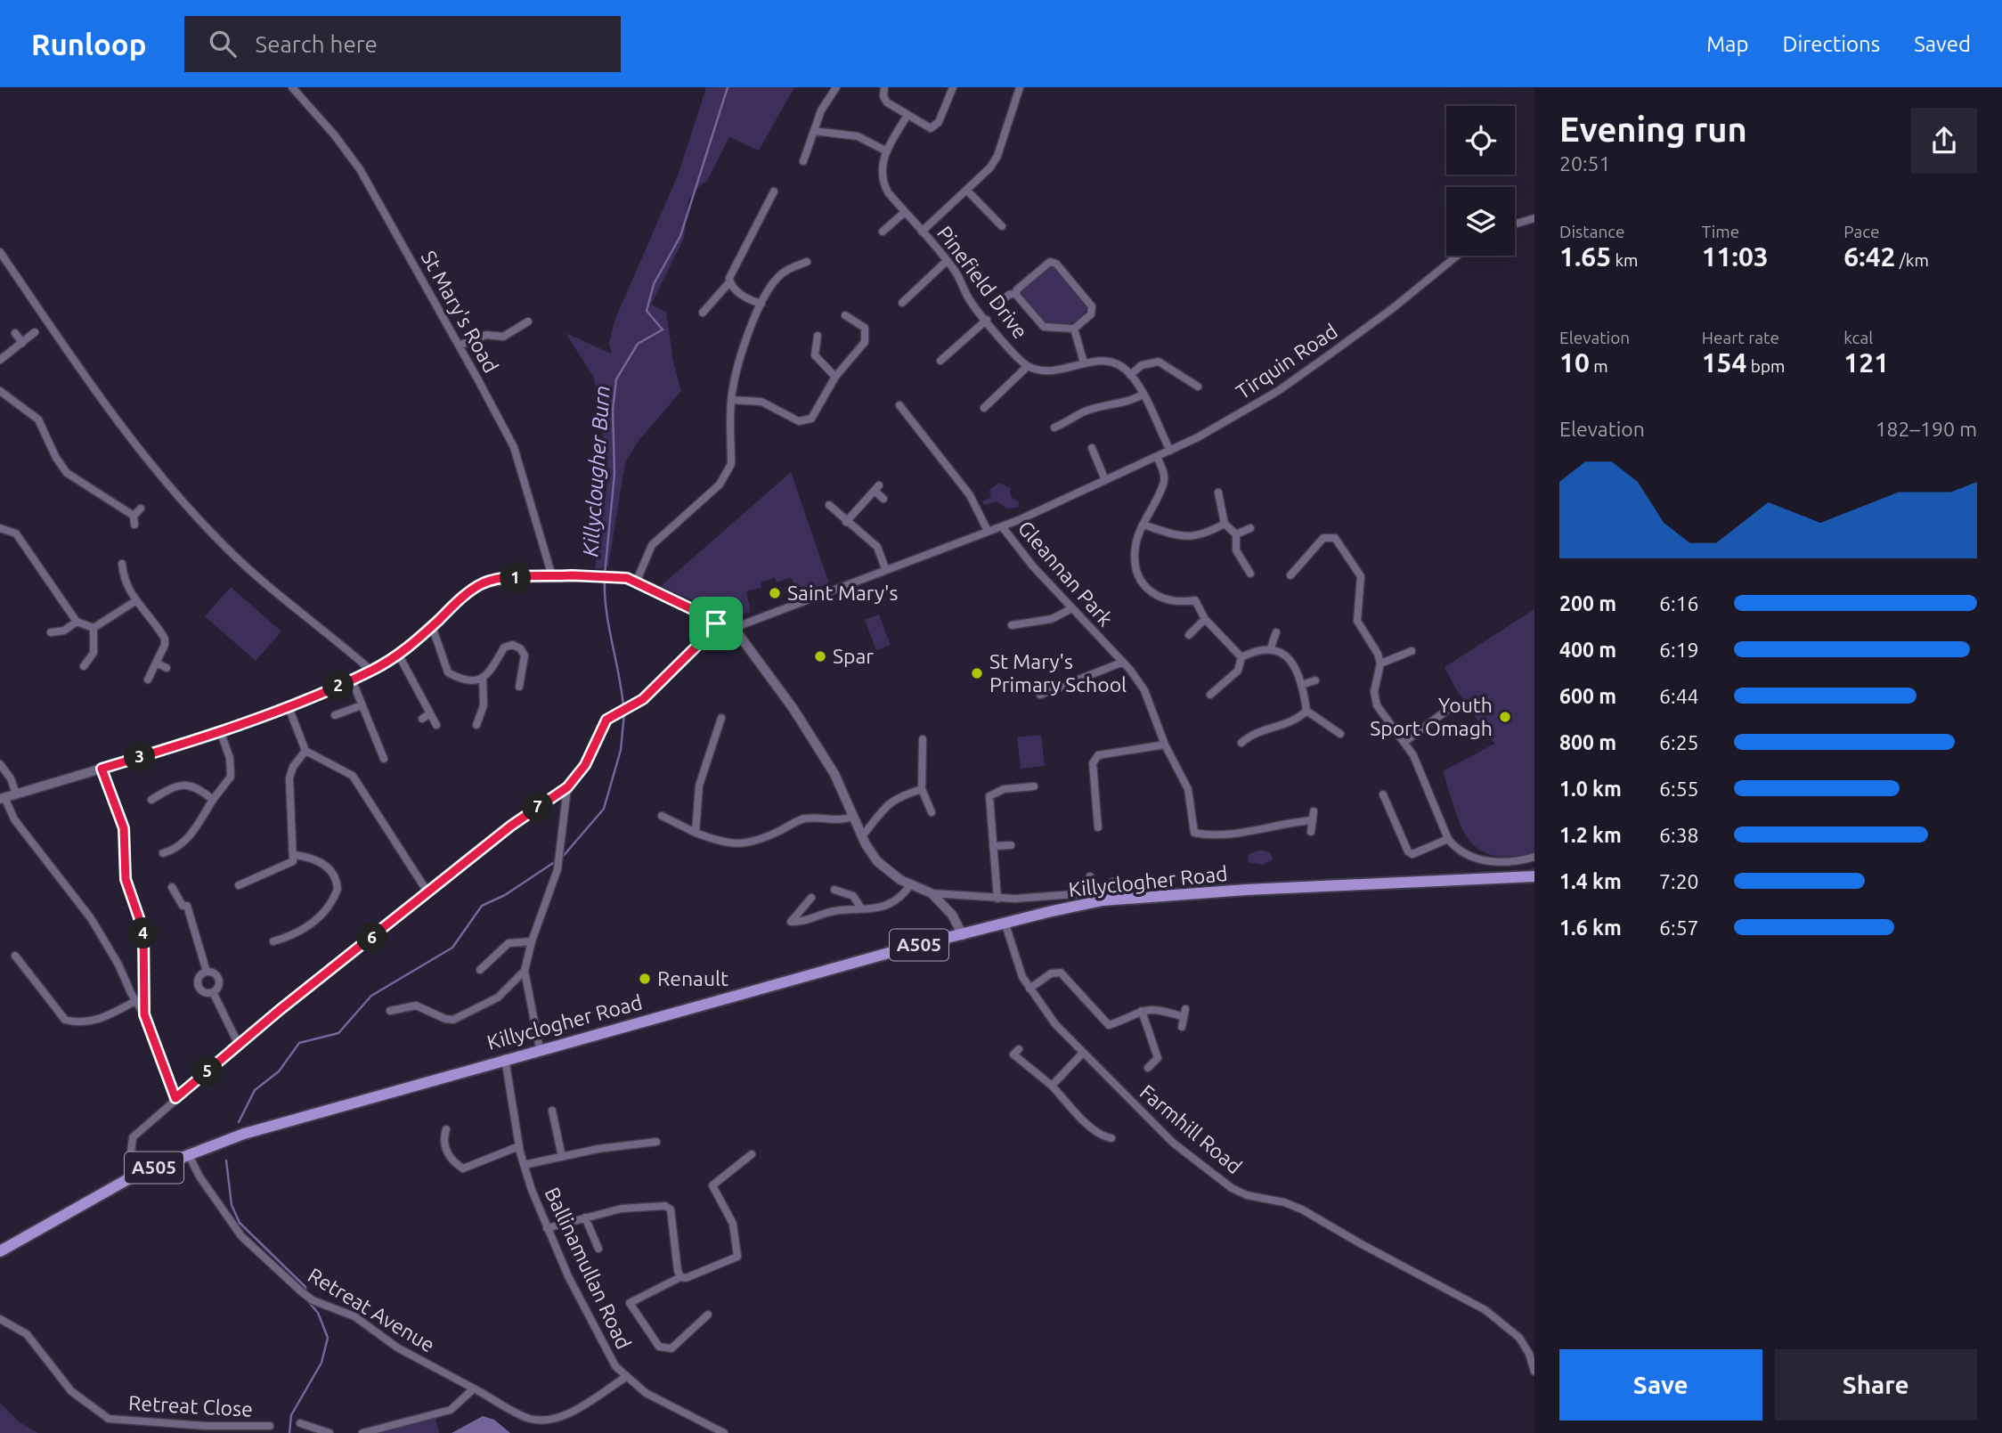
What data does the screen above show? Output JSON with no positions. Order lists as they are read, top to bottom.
{
  "streets": {
    "highway": ["Killyclogher Road", "A505"],
    "street": [
      "Pinefield Drive",
      "St Mary's Road",
      "Tirquin Road",
      "Gleannan Park",
      "Farmhill Road",
      "Ballinamullan Road",
      "Retreat Avenue",
      "Retreat Close"
    ]
  },
  "crossings": [
    ["Pinefield Drive", "Tirquin Road"],
    ["Tirquin Road", "Gleannan Park"],
    ["Killyclogher Road", "Farmhill Road"],
    ["Killyclogher Road", "Ballinamullan Road"],
    ["Killyclogher Road", "Retreat Avenue"],
    ["Ballinamullan Road", "Retreat Avenue"]
  ],
  "water": ["Killyclougher Burn"],
  "places": [
    "Saint Mary's",
    "Spar",
    "St Mary's Primary School",
    "Youth Sport Omagh",
    "Renault"
  ],
  "page": {
    "header": "Runloop",
    "search": "Search here",
    "nav": ["Map", "Directions", "Saved"],
    "heading": ["Evening run", "20:51"],
    "stats": [
      ["Distance", "1.65 km"],
      ["Time", "11:03"],
      ["Pace", "6:42 /km"],
      ["Elevation", "10 m"],
      ["Heart rate", "154 bpm"],
      ["kcal", "121"]
    ],
    "chart": ["Elevation", "182–190 m"],
    "pins": [
      "1",
      "2",
      "3",
      "7",
      "4",
      "6",
      "5"
    ],
    "list": [
      {
        "name": "200 m",
        "note": "6:16"
      },
      {
        "name": "400 m",
        "note": "6:19"
      },
      {
        "name": "600 m",
        "note": "6:44"
      },
      {
        "name": "800 m",
        "note": "6:25"
      },
      {
        "name": "1.0 km",
        "note": "6:55"
      },
      {
        "name": "1.2 km",
        "note": "6:38"
      },
      {
        "name": "1.4 km",
        "note": "7:20"
      },
      {
        "name": "1.6 km",
        "note": "6:57"
      }
    ],
    "buttons": ["Save", "Share"]
  }
}
